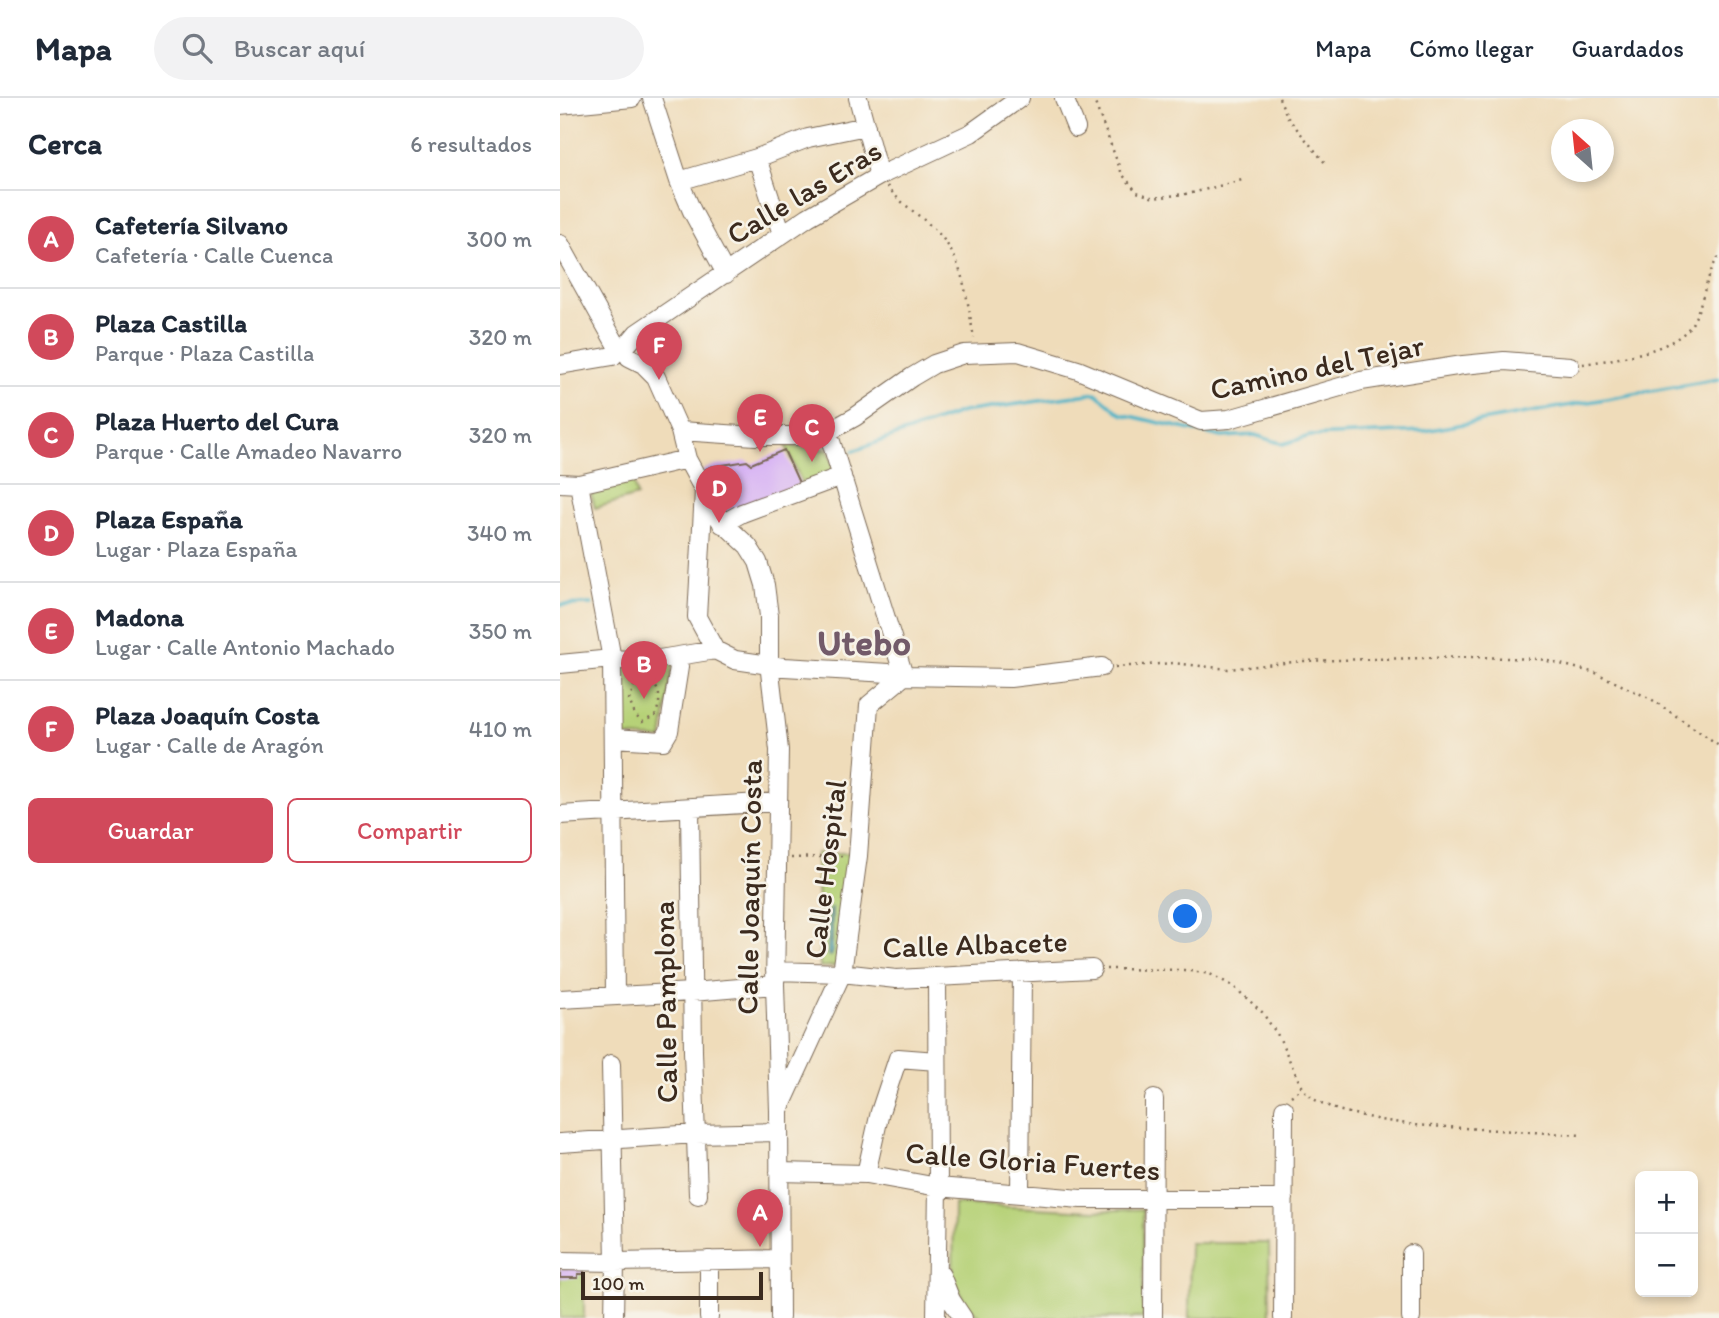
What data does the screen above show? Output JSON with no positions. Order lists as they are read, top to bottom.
{
  "streets": {
    "street": [
      "Calle las Eras",
      "Camino del Tejar",
      "Calle Hospital",
      "Calle Joaquín Costa",
      "Calle Albacete",
      "Calle Pamplona",
      "Calle Gloria Fuertes"
    ]
  },
  "crossings": [
    ["Calle Hospital", "Calle Joaquín Costa"],
    ["Calle Hospital", "Calle Albacete"],
    ["Calle Joaquín Costa", "Calle Albacete"],
    ["Calle Joaquín Costa", "Calle Gloria Fuertes"],
    ["Calle Albacete", "Calle Pamplona"]
  ],
  "districts": ["Utebo"],
  "scale_bar": "100 m",
  "north": "top left",
  "page": {
    "header": "Mapa",
    "search": "Buscar aquí",
    "nav": ["Mapa", "Cómo llegar", "Guardados"],
    "heading": ["Cerca", "6 resultados"],
    "list": [
      {
        "mark": "A",
        "name": "Cafetería Silvano",
        "note": "Cafetería · Calle Cuenca",
        "value": "300 m"
      },
      {
        "mark": "B",
        "name": "Plaza Castilla",
        "note": "Parque · Plaza Castilla",
        "value": "320 m"
      },
      {
        "mark": "C",
        "name": "Plaza Huerto del Cura",
        "note": "Parque · Calle Amadeo Navarro",
        "value": "320 m"
      },
      {
        "mark": "D",
        "name": "Plaza España",
        "note": "Lugar · Plaza España",
        "value": "340 m"
      },
      {
        "mark": "E",
        "name": "Madona",
        "note": "Lugar · Calle Antonio Machado",
        "value": "350 m"
      },
      {
        "mark": "F",
        "name": "Plaza Joaquín Costa",
        "note": "Lugar · Calle de Aragón",
        "value": "410 m"
      }
    ],
    "pins": [
      "F",
      "E",
      "C",
      "D",
      "B",
      "A"
    ],
    "buttons": ["Guardar", "Compartir"],
    "map_buttons": ["+", "−"],
    "scale": "100 m"
  }
}
